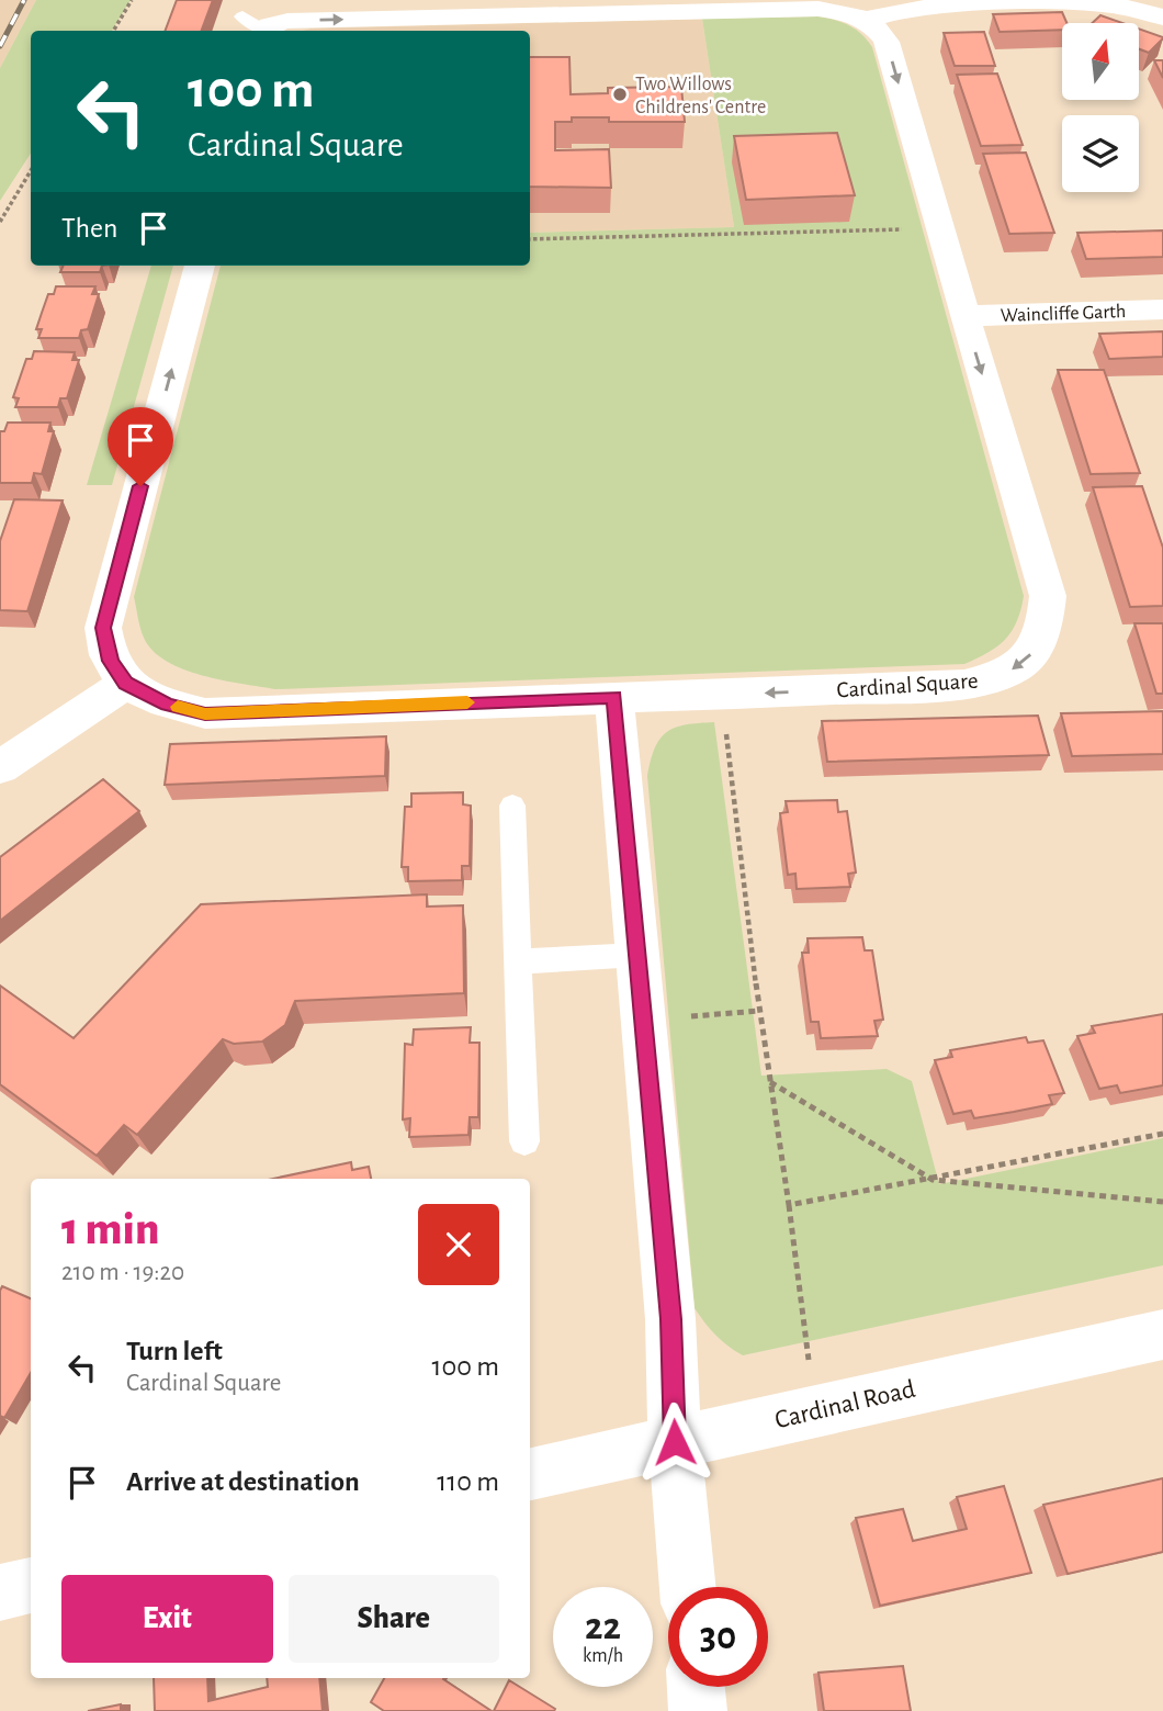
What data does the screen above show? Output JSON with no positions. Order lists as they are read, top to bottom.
{
  "streets": {
    "street": ["Waincliffe Garth", "Cardinal Square", "Cardinal Road"]
  },
  "crossings": [
    ["Waincliffe Garth", "Cardinal Square"]
  ],
  "places": ["Two Willows Childrens' Centre"],
  "north": "top",
  "page": {
    "turn": ["100 m", "Cardinal Square"],
    "then": "Then",
    "heading": ["1 min", "210 m · 19:20"],
    "list": [
      {
        "name": "Turn left",
        "note": "Cardinal Square",
        "value": "100 m"
      },
      {
        "name": "Arrive at destination",
        "value": "110 m"
      }
    ],
    "buttons": ["Exit", "Share"],
    "speed": "22 km/h",
    "limit": "30"
  }
}
